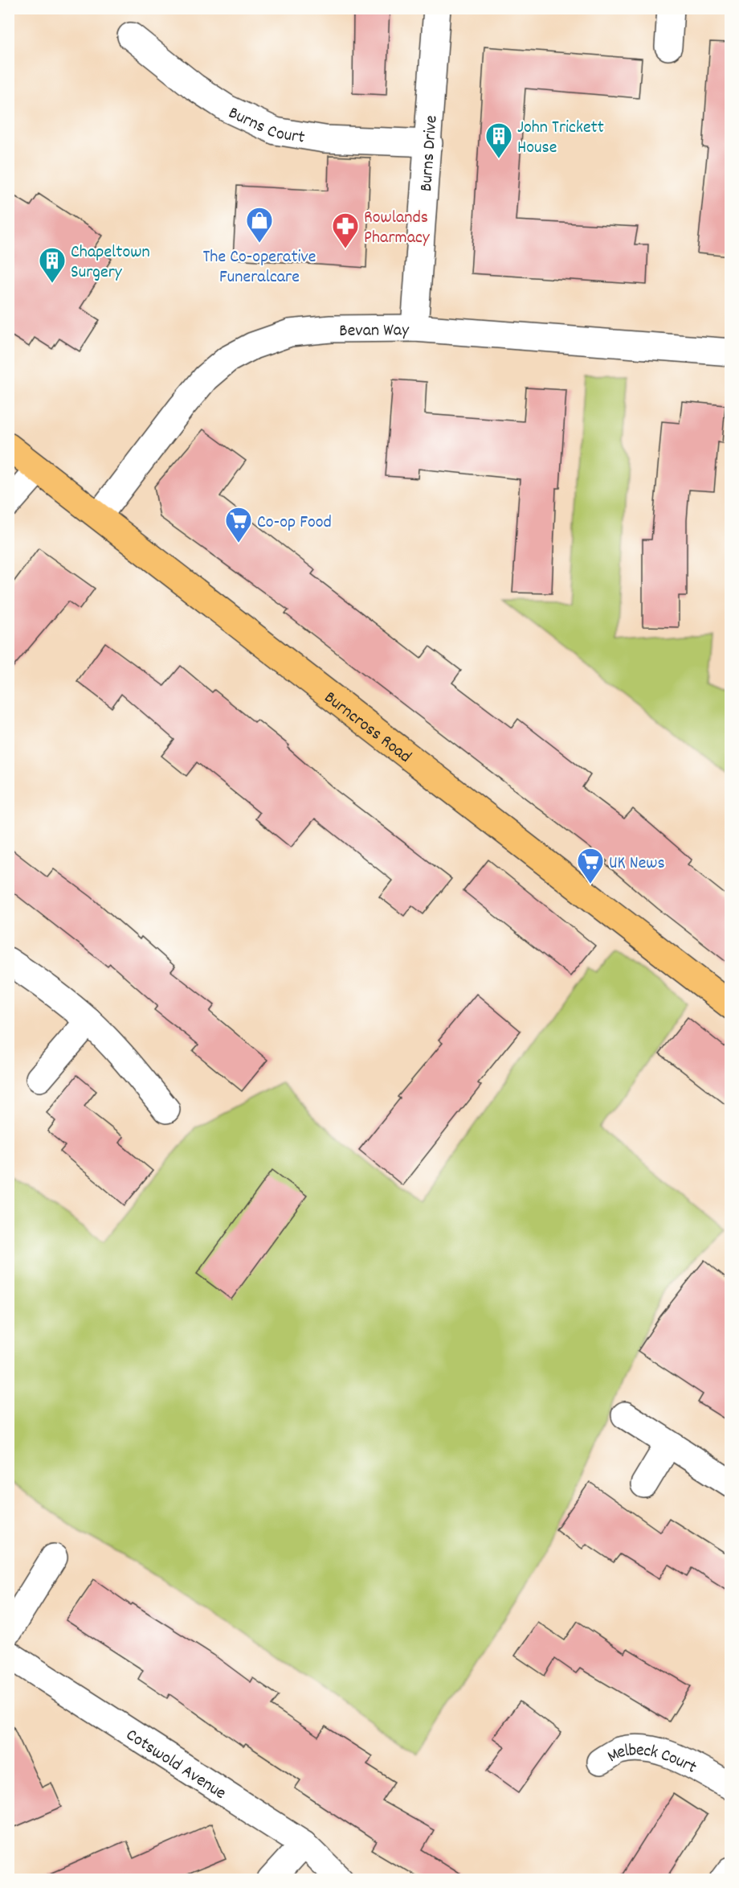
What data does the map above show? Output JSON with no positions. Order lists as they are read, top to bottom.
{
  "streets": {
    "main road": ["Burncross Road"],
    "street": [
      "Burns Court",
      "Burns Drive",
      "Bevan Way",
      "Cotswold Avenue",
      "Melbeck Court"
    ]
  },
  "crossings": [
    ["Burns Court", "Burns Drive"],
    ["Burns Drive", "Bevan Way"],
    ["Bevan Way", "Burncross Road"]
  ],
  "places": {
    "building": ["John Trickett House", "Chapeltown Surgery"],
    "shop": ["The Co-operative Funeralcare"],
    "pharmacy": ["Rowlands Pharmacy"],
    "supermarket": ["Co-op Food", "UK News"]
  }
}
